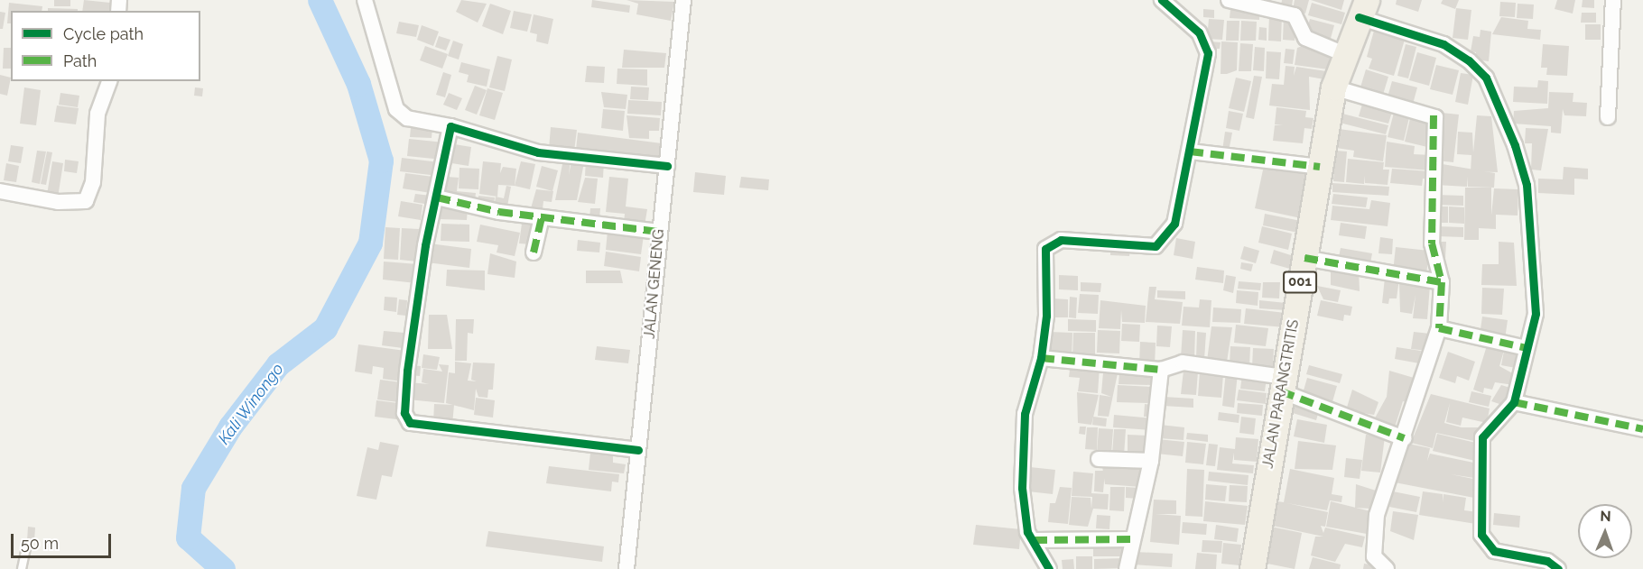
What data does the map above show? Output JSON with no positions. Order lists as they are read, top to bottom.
{
  "streets": {
    "main road": ["001", "JALAN PARANGTRITIS"],
    "street": ["JALAN GENENG"]
  },
  "water": ["Kali Winongo"],
  "legend": ["Cycle path", "Path"],
  "scale_bar": "50 m",
  "north": "top"
}
